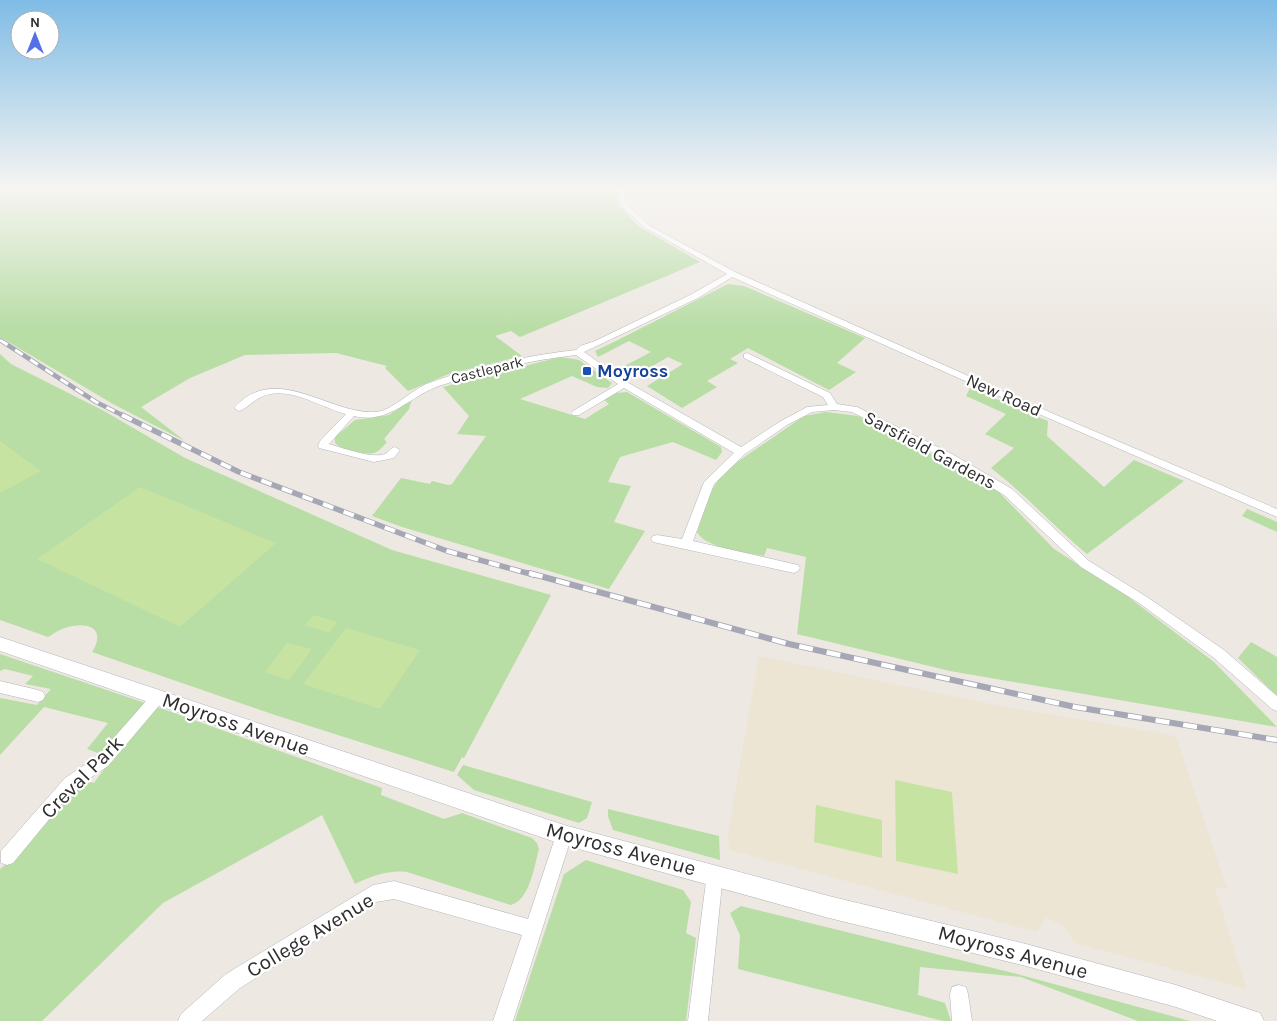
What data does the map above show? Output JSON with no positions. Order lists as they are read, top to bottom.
{
  "streets": {
    "street": [
      "Castlepark",
      "New Road",
      "Sarsfield Gardens",
      "Moyross Avenue",
      "Creval Park",
      "College Avenue"
    ]
  },
  "crossings": [
    ["Castlepark", "New Road"],
    ["Moyross Avenue", "Creval Park"]
  ],
  "places": {
    "transit": ["Moyross"]
  },
  "north": "top"
}
